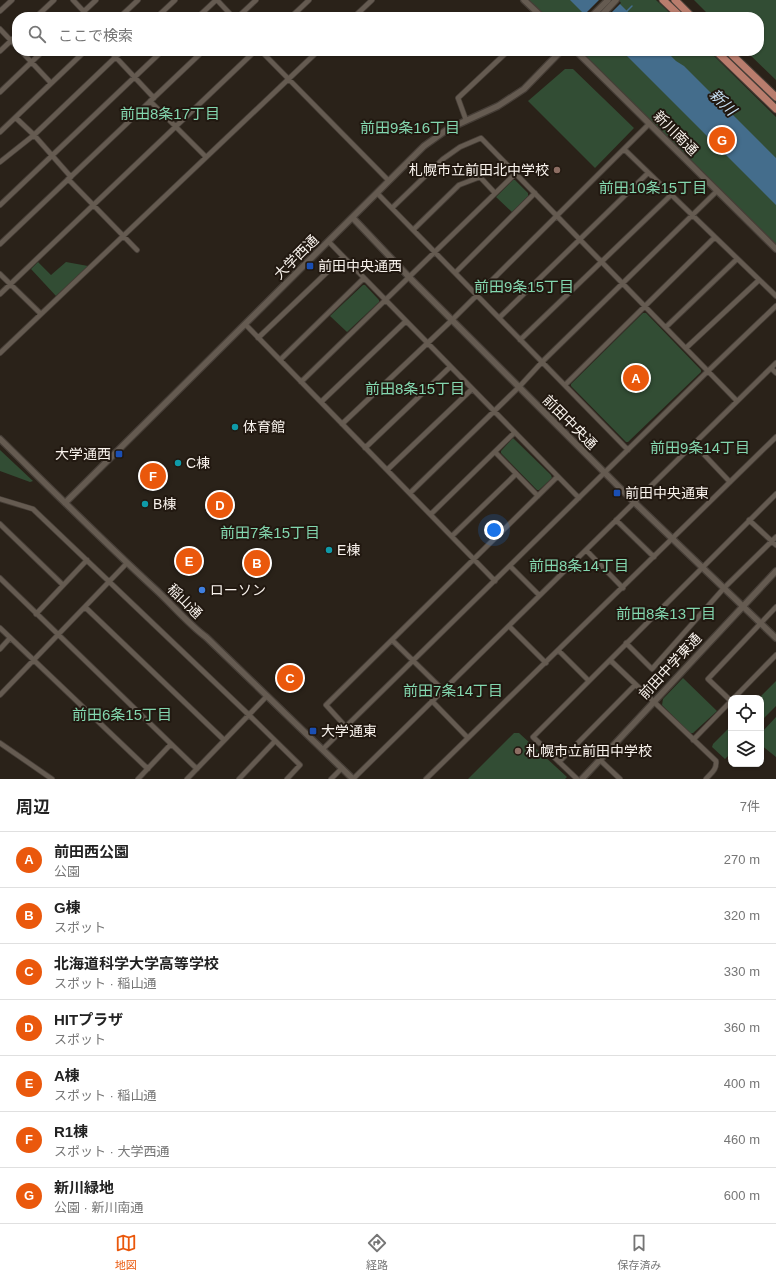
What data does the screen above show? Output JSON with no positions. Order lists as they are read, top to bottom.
{
  "streets": {
    "street": [
      "新川南通",
      "大学西通",
      "前田中央通",
      "稲山通",
      "前田中学東通"
    ]
  },
  "crossings": [
    ["大学西通", "前田中央通"],
    ["大学西通", "稲山通"],
    ["前田中央通", "前田中学東通"]
  ],
  "districts": [
    "前田8条17丁目",
    "前田9条16丁目",
    "前田10条15丁目",
    "前田9条15丁目",
    "前田8条15丁目",
    "前田9条14丁目",
    "前田7条15丁目",
    "前田8条14丁目",
    "前田8条13丁目",
    "前田7条14丁目",
    "前田6条15丁目"
  ],
  "water": ["新川"],
  "places": {
    "other": [
      "札幌市立前田北中学校",
      "体育館",
      "C棟",
      "B棟",
      "E棟",
      "ローソン",
      "札幌市立前田中学校"
    ],
    "transit": [
      "前田中央通西",
      "大学通西",
      "前田中央通東",
      "大学通東"
    ]
  },
  "page": {
    "search": "ここで検索",
    "pins": [
      "G",
      "A",
      "F",
      "D",
      "E",
      "B",
      "C"
    ],
    "heading": ["周辺", "7件"],
    "list": [
      {
        "mark": "A",
        "name": "前田西公園",
        "note": "公園",
        "value": "270 m"
      },
      {
        "mark": "B",
        "name": "G棟",
        "note": "スポット",
        "value": "320 m"
      },
      {
        "mark": "C",
        "name": "北海道科学大学高等学校",
        "note": "スポット · 稲山通",
        "value": "330 m"
      },
      {
        "mark": "D",
        "name": "HITプラザ",
        "note": "スポット",
        "value": "360 m"
      },
      {
        "mark": "E",
        "name": "A棟",
        "note": "スポット · 稲山通",
        "value": "400 m"
      },
      {
        "mark": "F",
        "name": "R1棟",
        "note": "スポット · 大学西通",
        "value": "460 m"
      },
      {
        "mark": "G",
        "name": "新川緑地",
        "note": "公園 · 新川南通",
        "value": "600 m"
      }
    ],
    "nav": ["地図", "経路", "保存済み"]
  }
}
